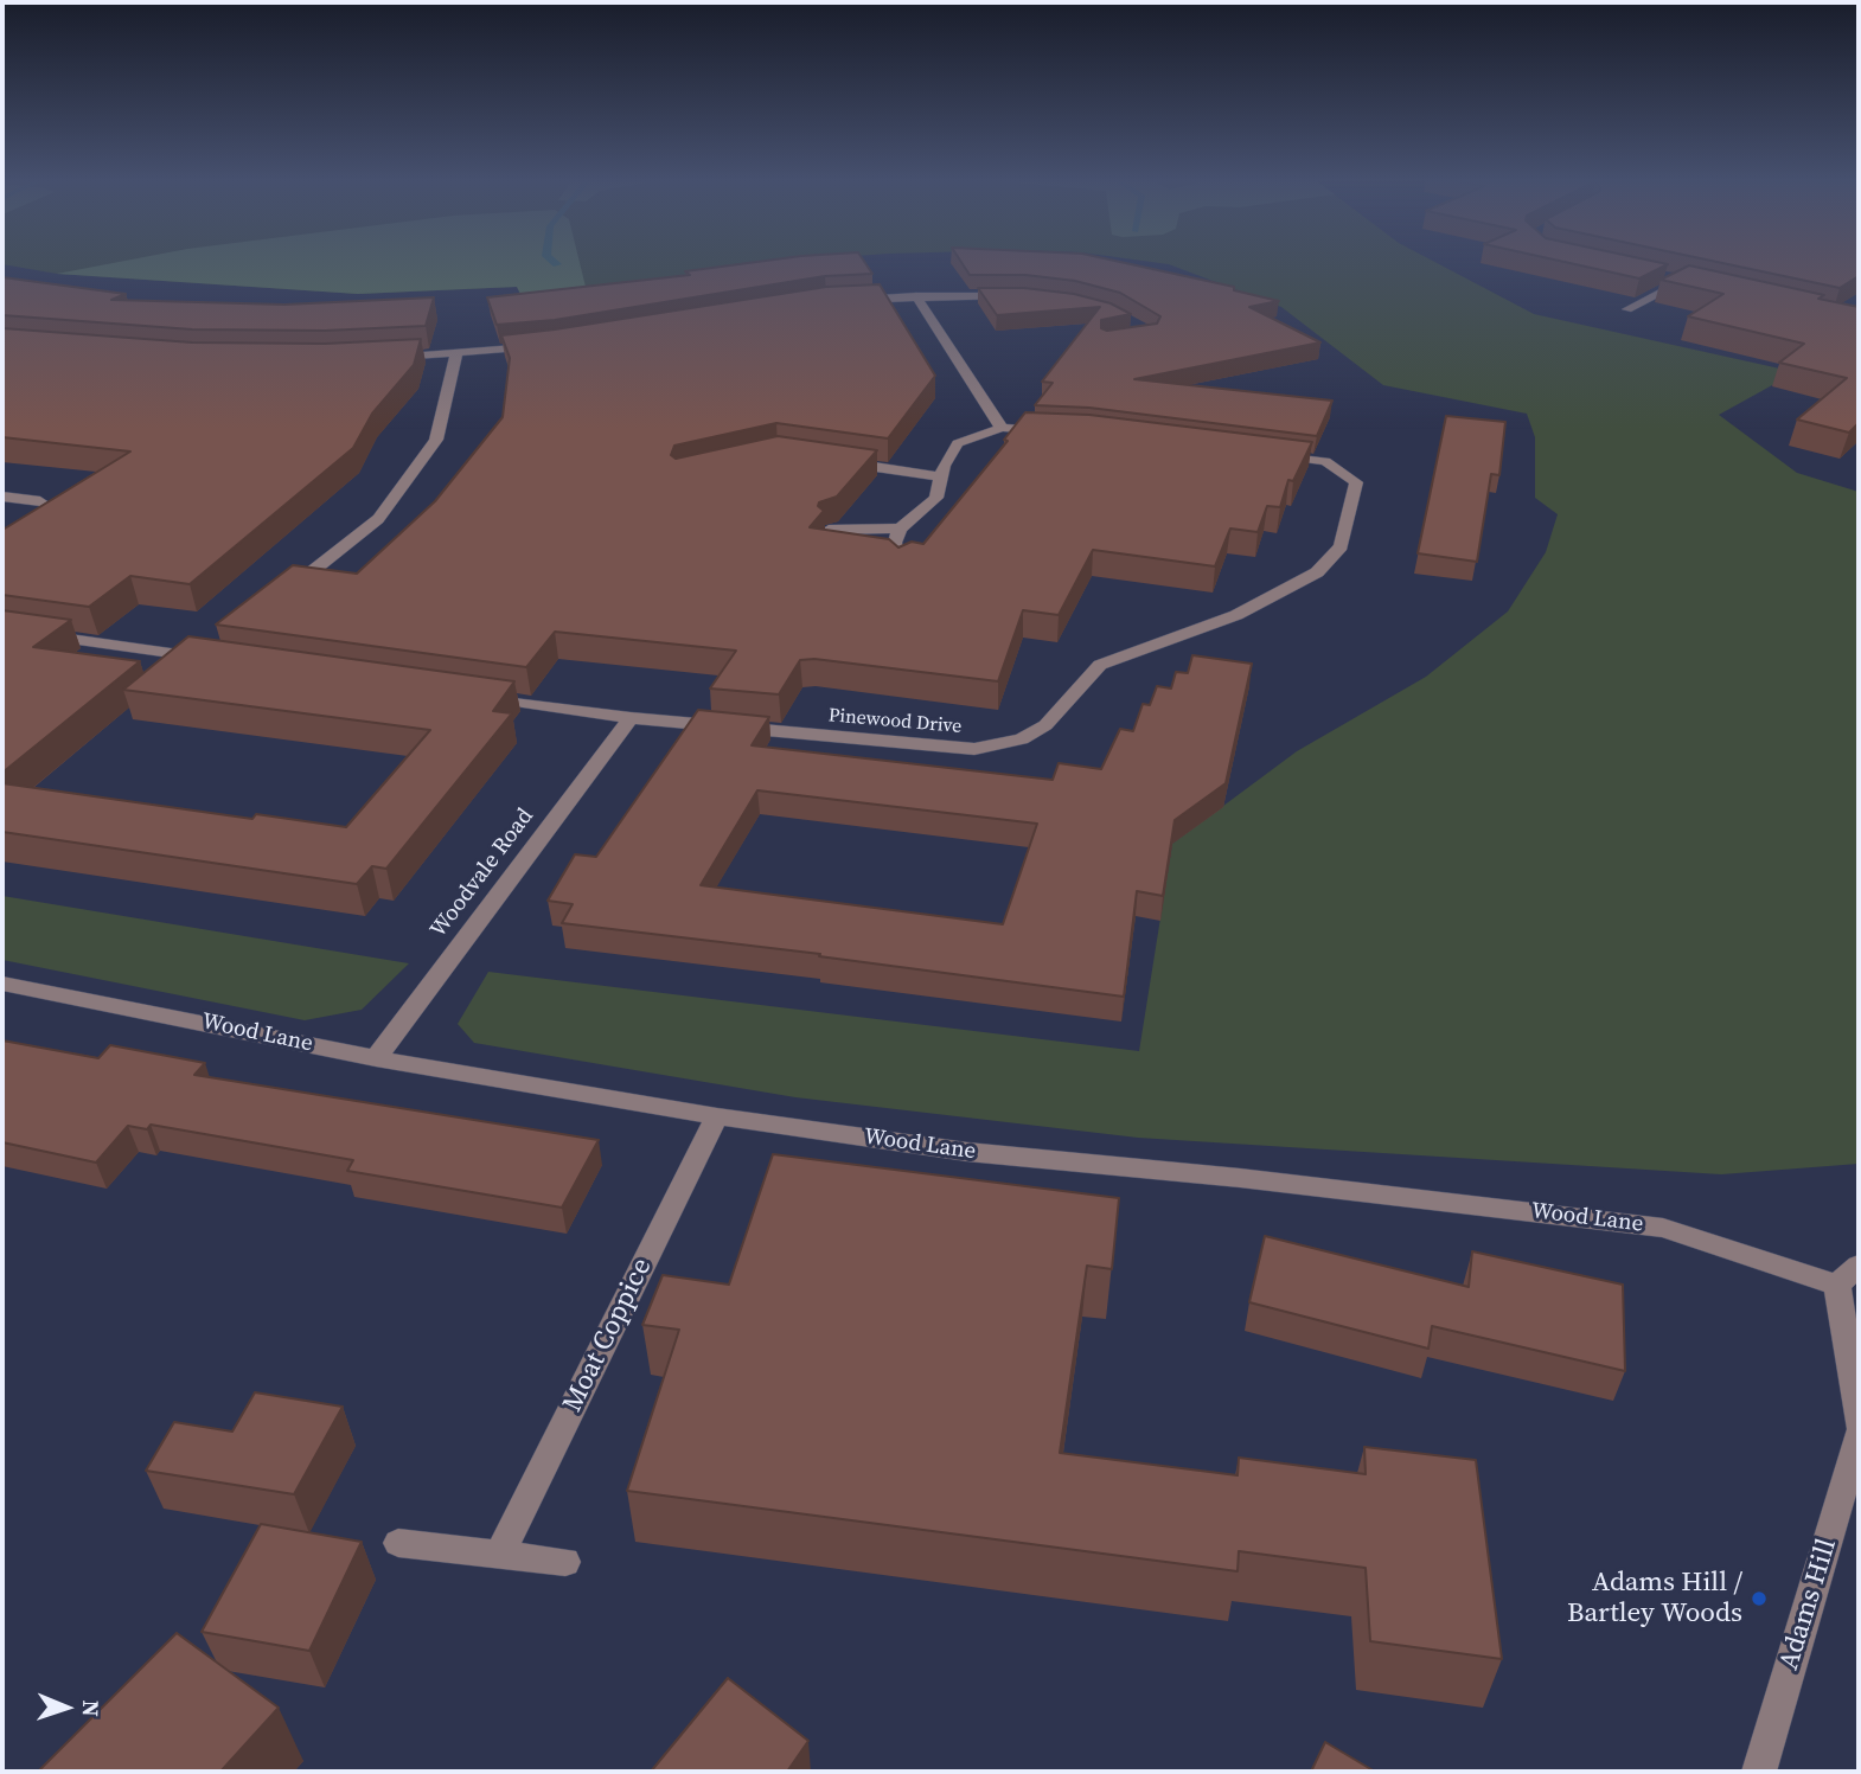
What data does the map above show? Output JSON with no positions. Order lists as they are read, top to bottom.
{
  "streets": {
    "street": [
      "Pinewood Drive",
      "Woodvale Road",
      "Wood Lane",
      "Moat Coppice",
      "Adams Hill"
    ]
  },
  "crossings": [
    ["Pinewood Drive", "Woodvale Road"],
    ["Woodvale Road", "Wood Lane"],
    ["Wood Lane", "Moat Coppice"]
  ],
  "places": ["Adams Hill / Bartley Woods"],
  "north": "right"
}
